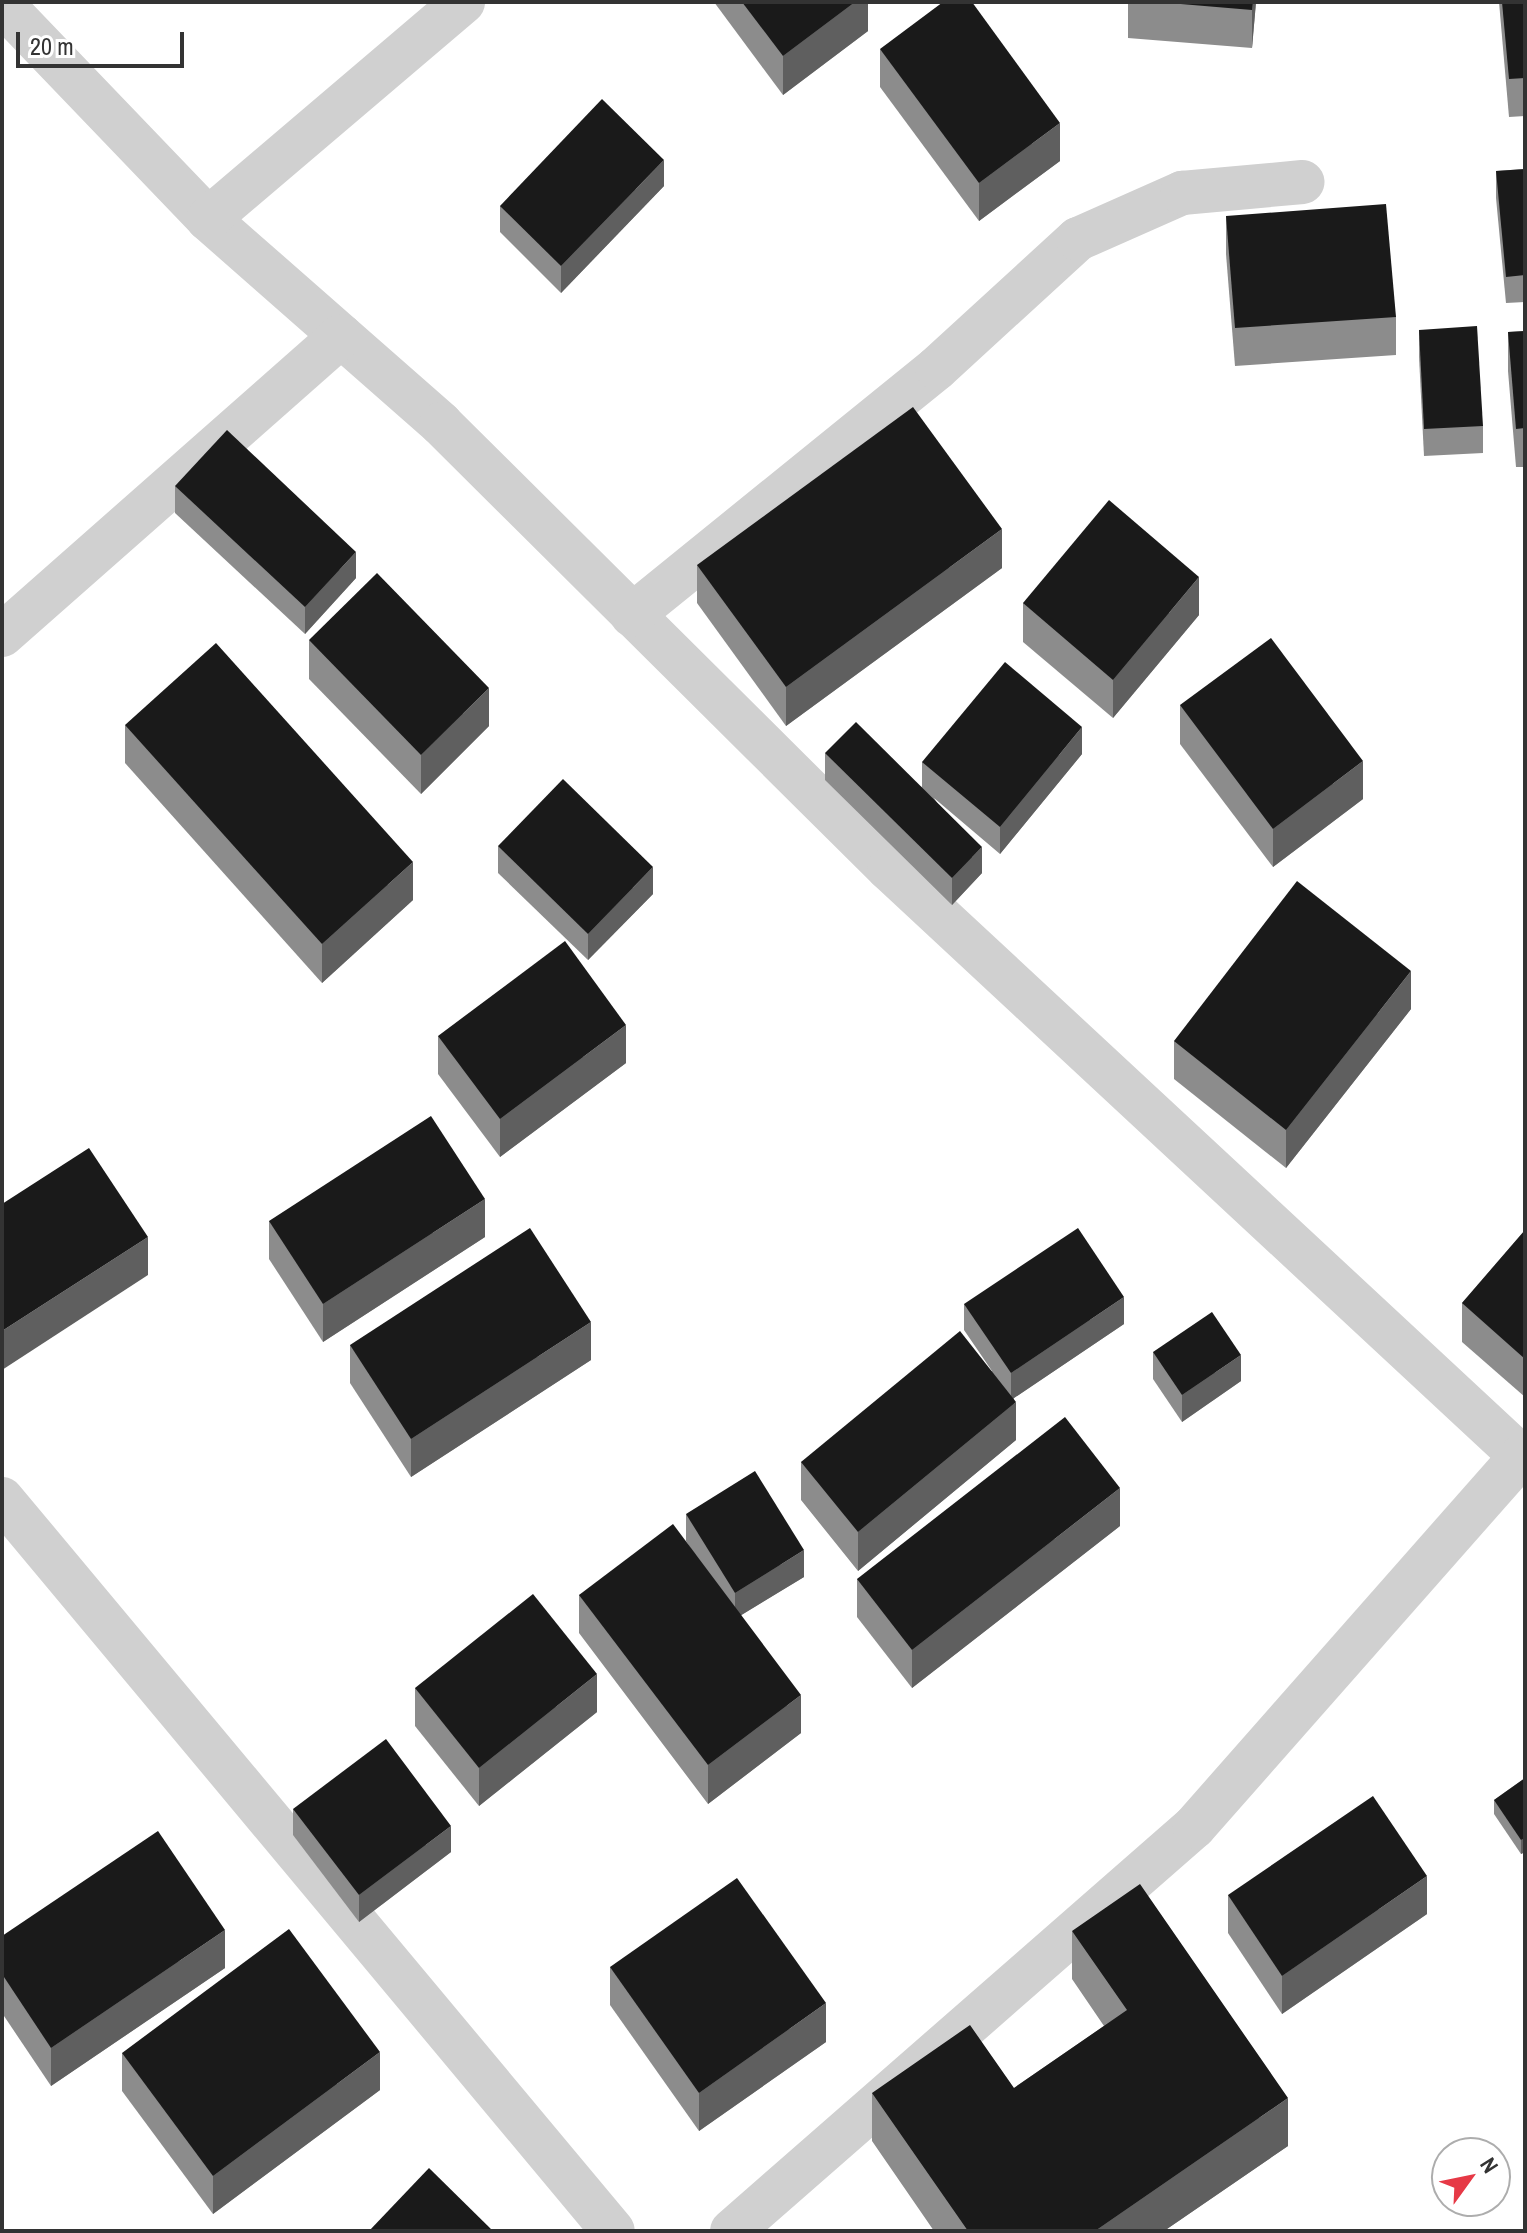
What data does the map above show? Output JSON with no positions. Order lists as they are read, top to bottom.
{
  "scale_bar": "20 m",
  "north": "top right"
}
